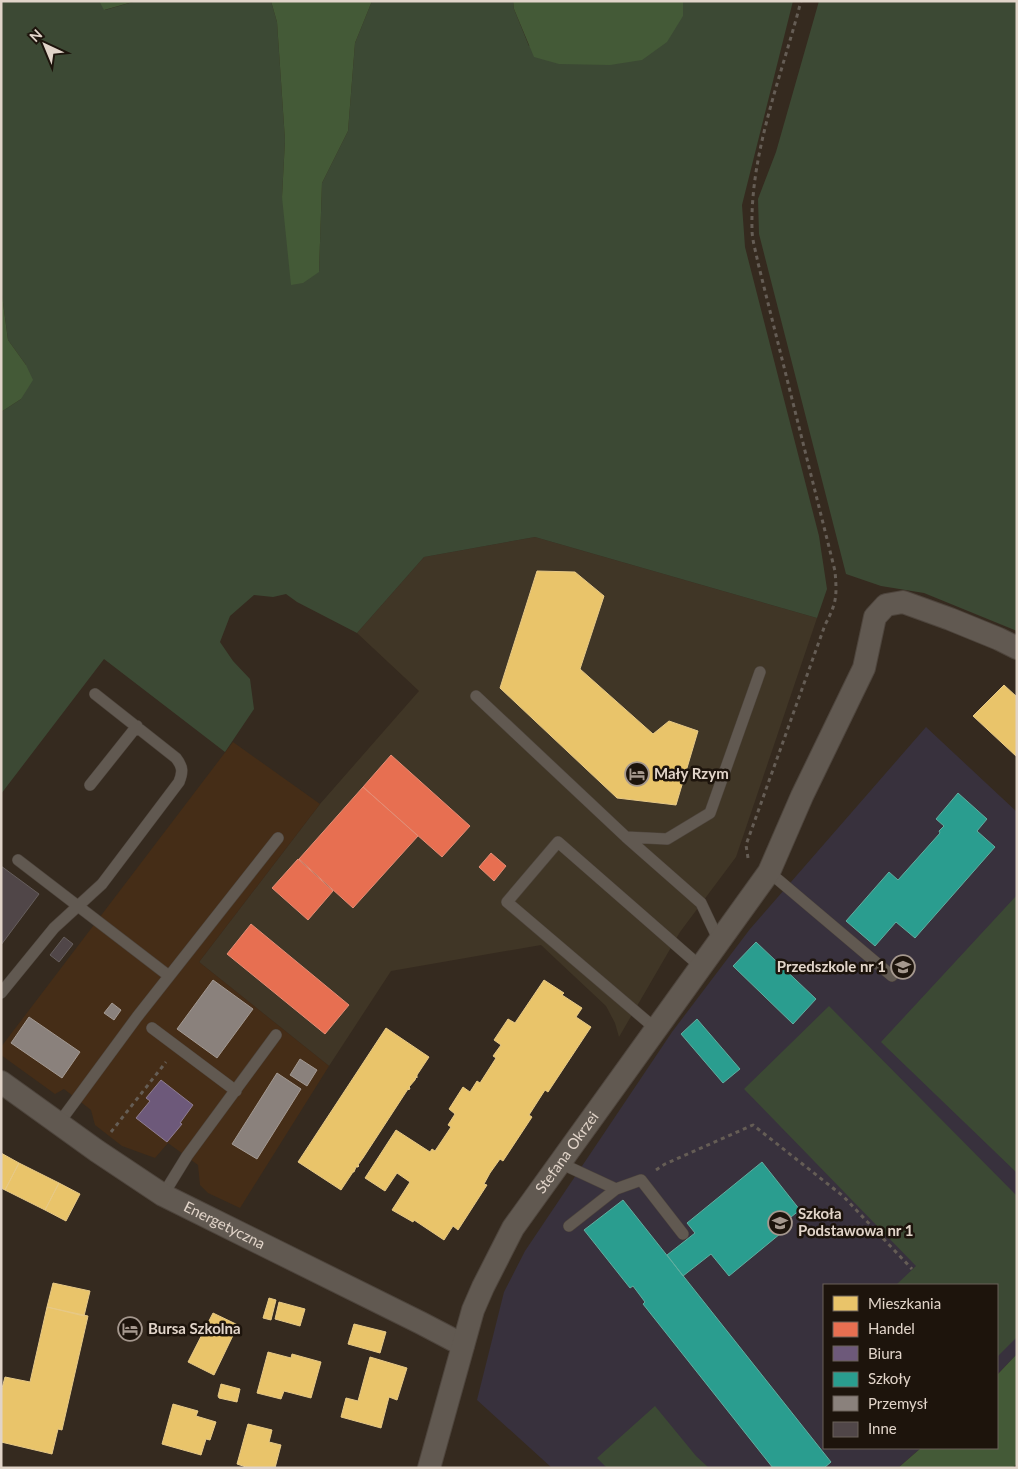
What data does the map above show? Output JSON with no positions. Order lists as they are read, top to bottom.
{
  "streets": {
    "street": ["Stefana Okrzei", "Energetyczna"]
  },
  "crossings": [
    ["Stefana Okrzei", "Energetyczna"]
  ],
  "places": {
    "hotel": ["Mały Rzym", "Bursa Szkolna"],
    "school or university": ["Przedszkole nr 1", "Szkoła Podstawowa nr 1"]
  },
  "legend": [
    "Mieszkania",
    "Handel",
    "Biura",
    "Szkoły",
    "Przemysł",
    "Inne"
  ],
  "north": "top left"
}
